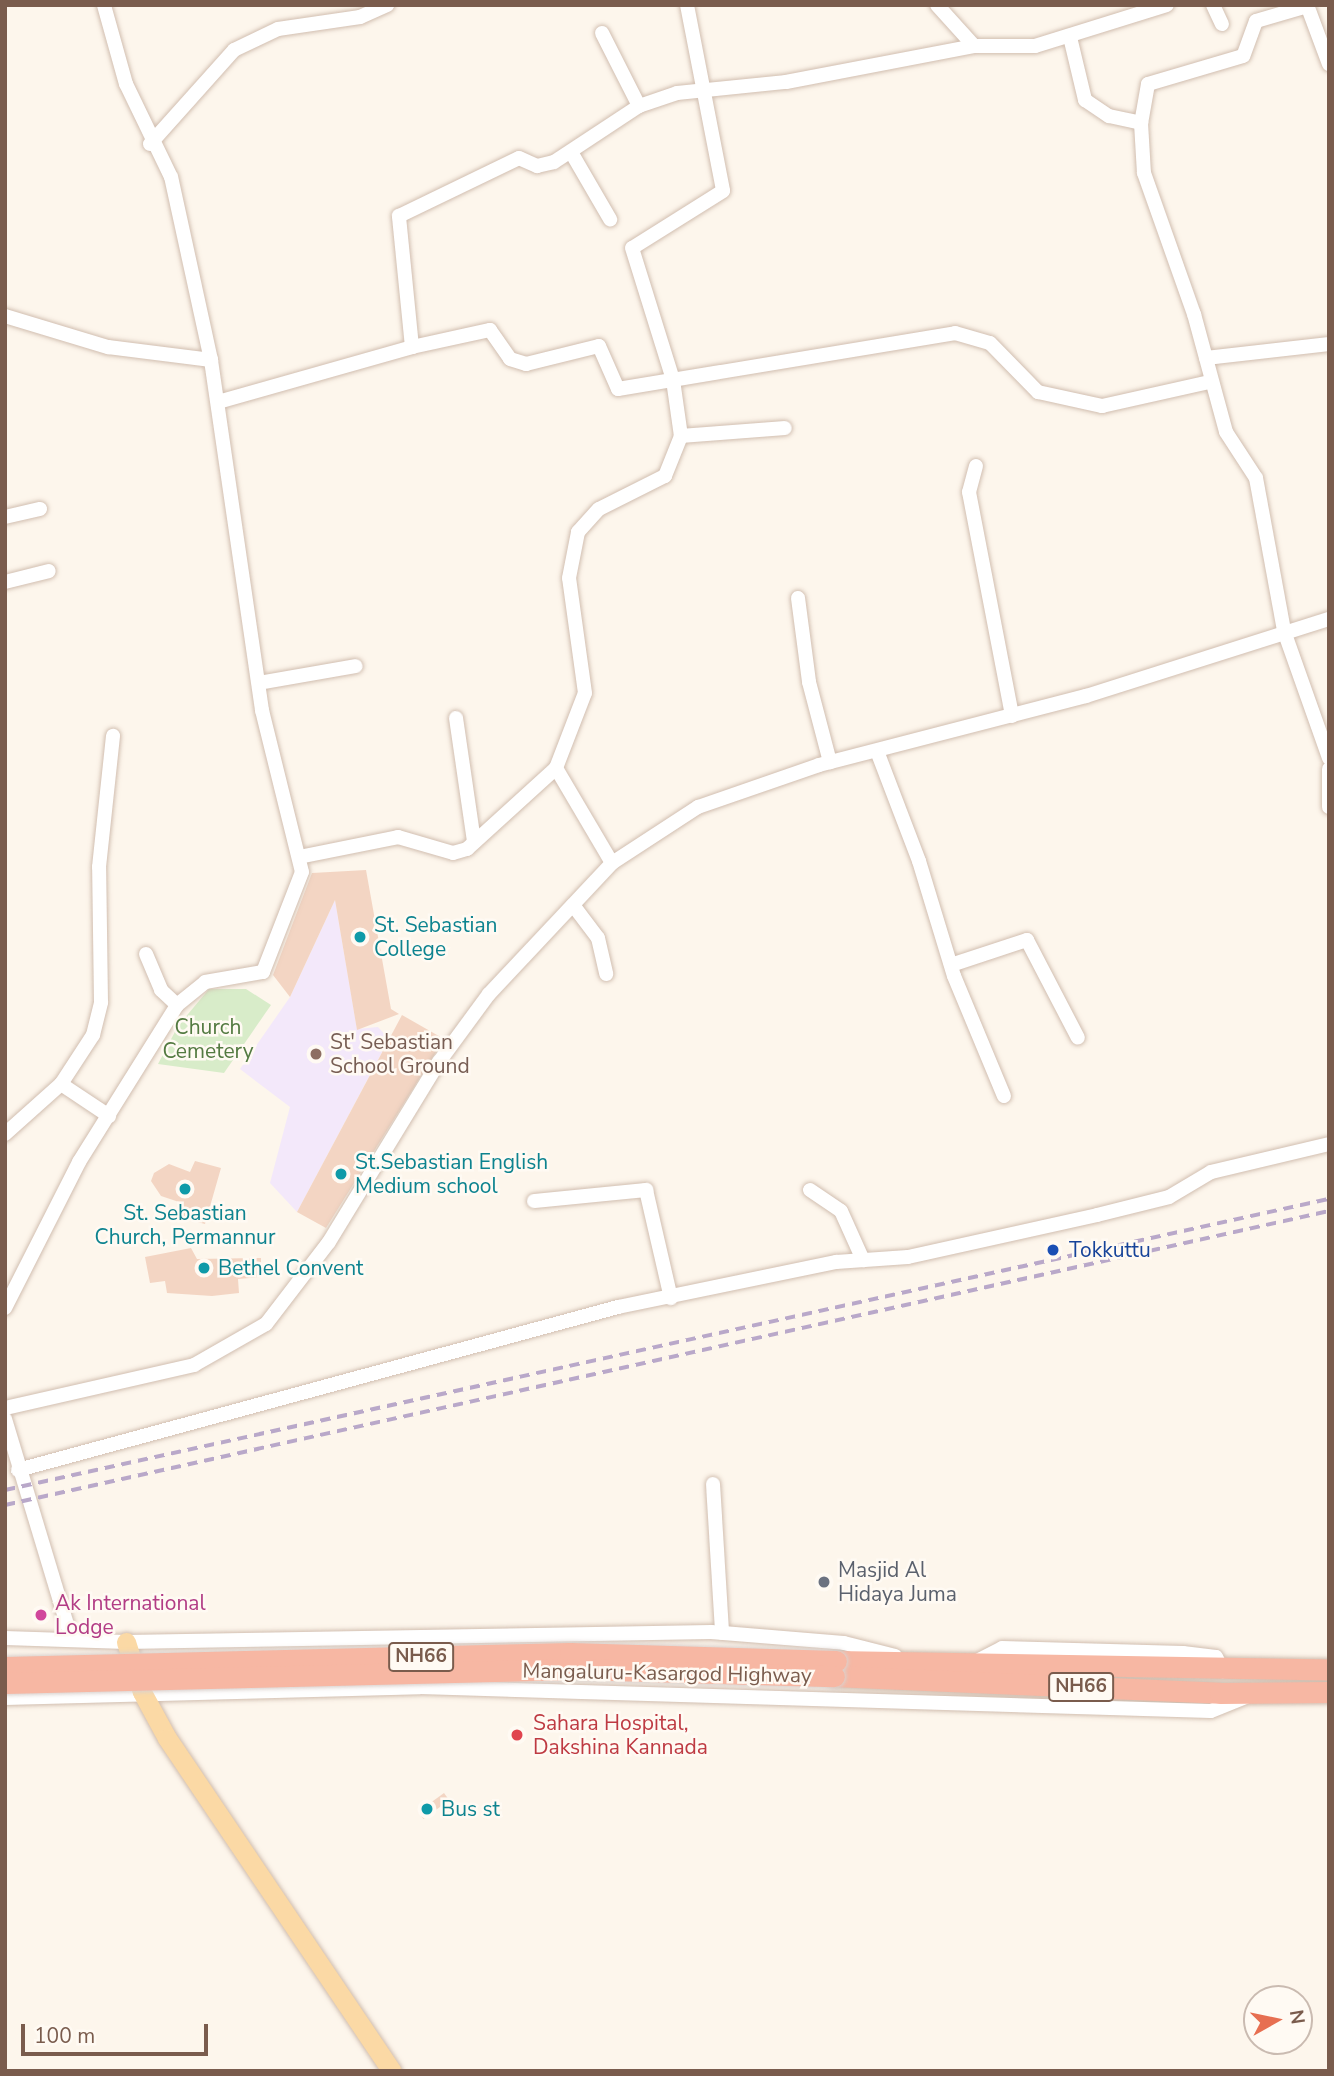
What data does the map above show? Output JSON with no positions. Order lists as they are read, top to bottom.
{
  "streets": {
    "highway": ["NH66", "Mangaluru-Kasargod Highway"]
  },
  "parks": ["Church Cemetery"],
  "places": [
    "St. Sebastian College",
    "St' Sebastian School Ground",
    "St.Sebastian English Medium school",
    "St. Sebastian Church, Permannur",
    "Tokkuttu",
    "Bethel Convent",
    "Masjid Al Hidaya Juma",
    "Ak International Lodge",
    "Sahara Hospital, Dakshina Kannada",
    "Bus st"
  ],
  "scale_bar": "100 m",
  "north": "right"
}
